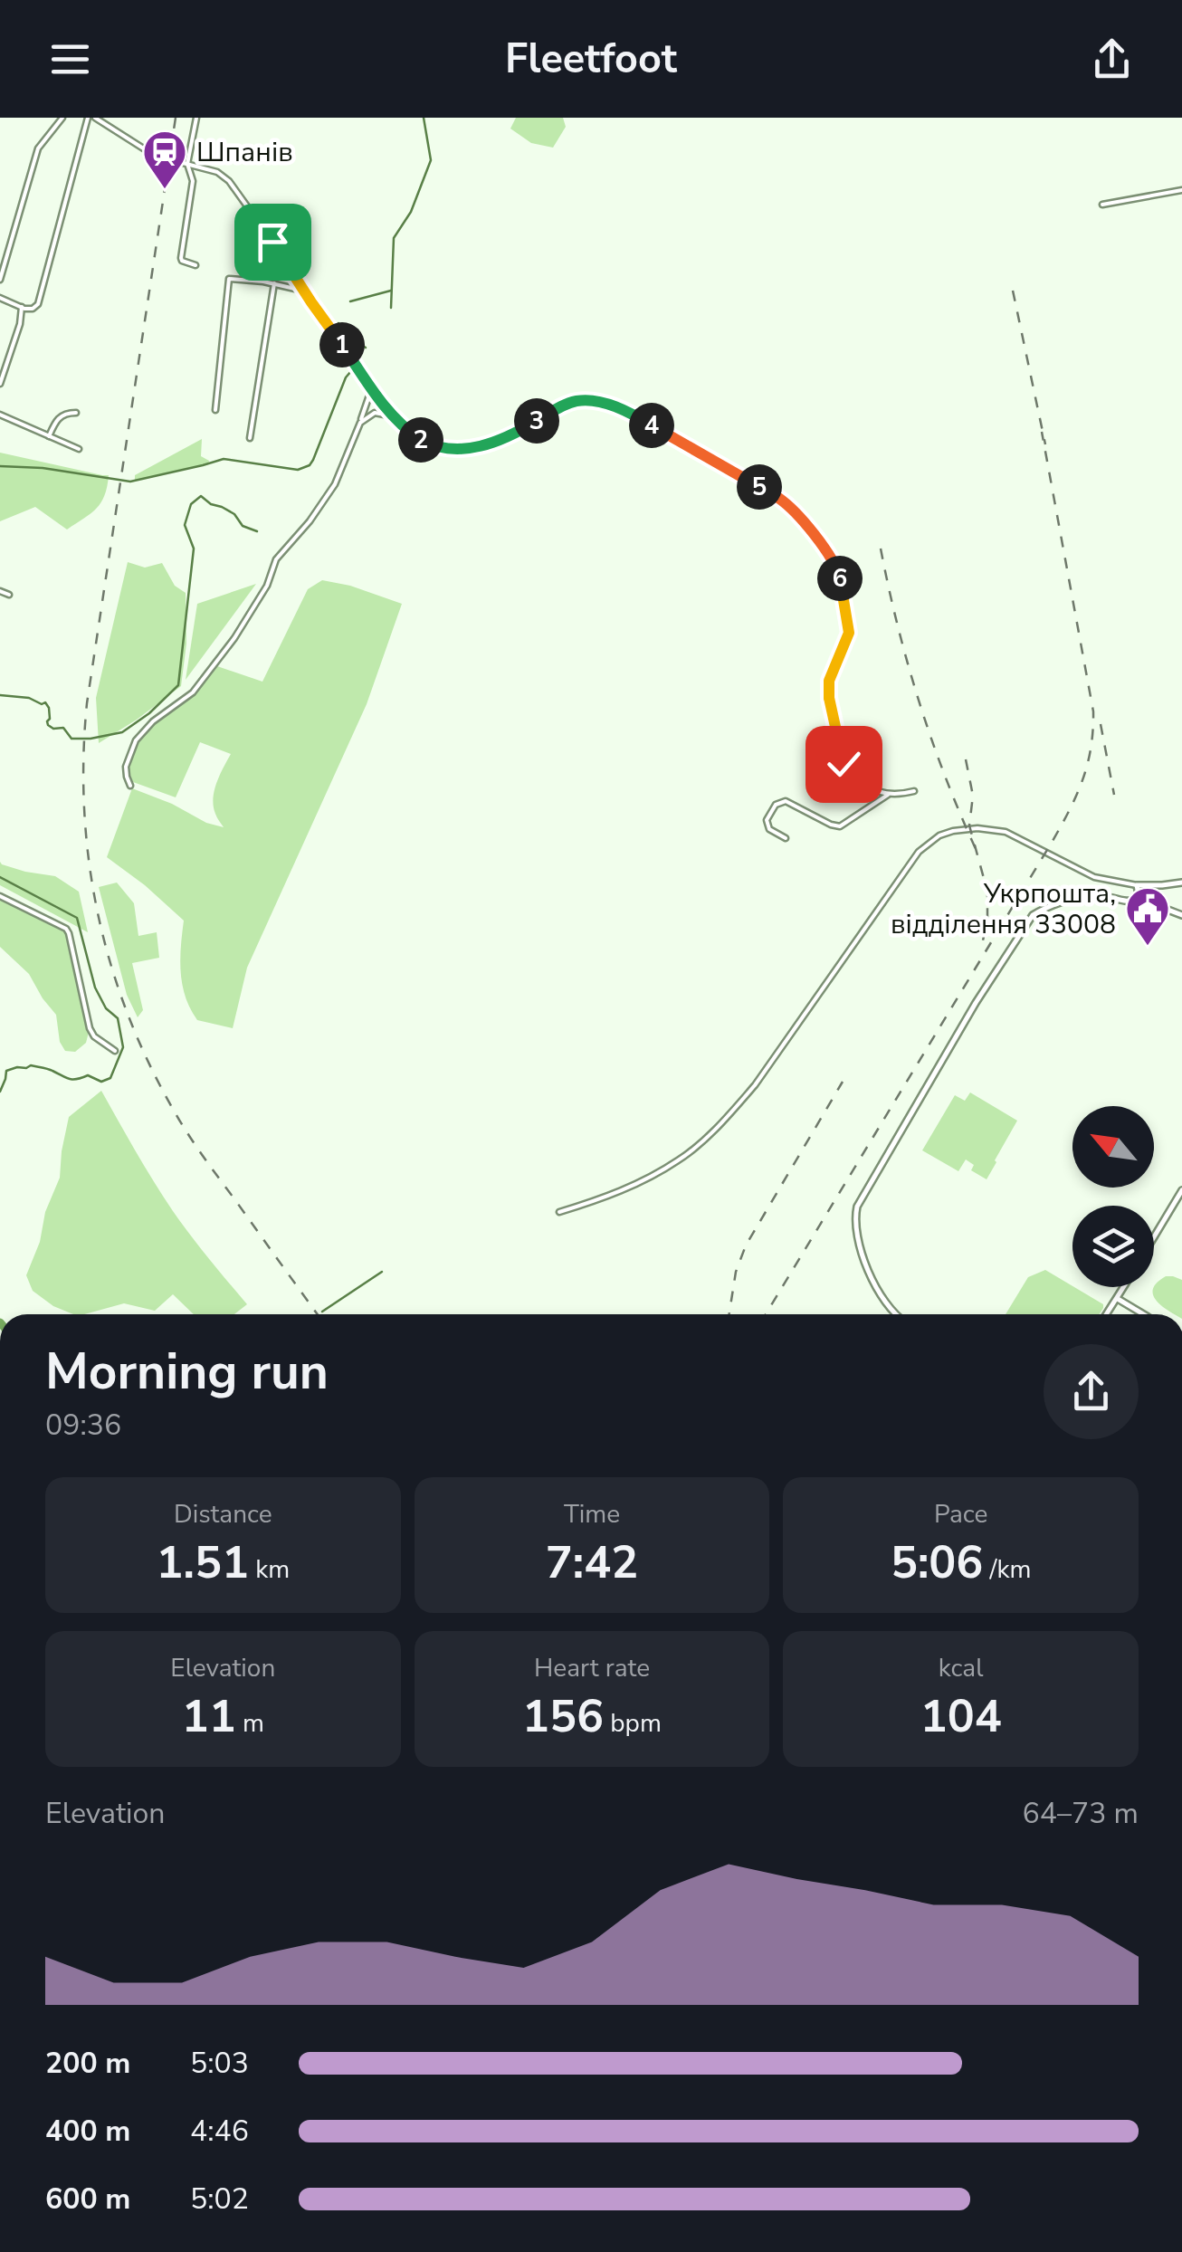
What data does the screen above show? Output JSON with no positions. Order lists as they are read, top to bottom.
{
  "places": {
    "station": ["Шпанів"],
    "public building": ["Укрпошта, відділення 33008"]
  },
  "north": "top left",
  "page": {
    "header": "Fleetfoot",
    "pins": [
      "1",
      "3",
      "4",
      "2",
      "5",
      "6"
    ],
    "heading": ["Morning run", "09:36"],
    "stats": [
      ["Distance", "1.51 km"],
      ["Time", "7:42"],
      ["Pace", "5:06 /km"],
      ["Elevation", "11 m"],
      ["Heart rate", "156 bpm"],
      ["kcal", "104"]
    ],
    "chart": ["Elevation", "64–73 m"],
    "list": [
      {
        "name": "200 m",
        "note": "5:03"
      },
      {
        "name": "400 m",
        "note": "4:46"
      },
      {
        "name": "600 m",
        "note": "5:02"
      }
    ]
  }
}
